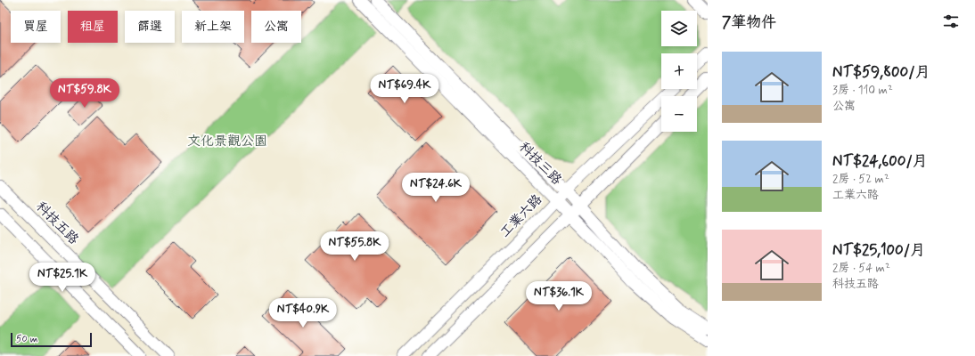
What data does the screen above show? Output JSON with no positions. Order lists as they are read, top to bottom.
{
  "streets": {
    "street": ["科技三路", "工業六路", "科技五路"]
  },
  "crossings": [
    ["科技三路", "工業六路"]
  ],
  "parks": ["文化景觀公園"],
  "scale_bar": "50 m",
  "page": {
    "heading": "7筆物件",
    "map_buttons": ["+", "−"],
    "chip": [
      "買屋",
      "租屋",
      "篩選",
      "新上架",
      "公寓"
    ],
    "list": [
      {
        "name": "NT$59,800/月",
        "note": "3房 · 110 m² · 公寓"
      },
      {
        "name": "NT$24,600/月",
        "note": "2房 · 52 m² · 工業六路"
      },
      {
        "name": "NT$25,100/月",
        "note": "2房 · 54 m² · 科技五路"
      }
    ],
    "price": [
      "NT$69.4K",
      "NT$59.8K",
      "NT$24.6K",
      "NT$55.8K",
      "NT$25.1K",
      "NT$36.1K",
      "NT$40.9K"
    ],
    "scale": "50 m"
  }
}
